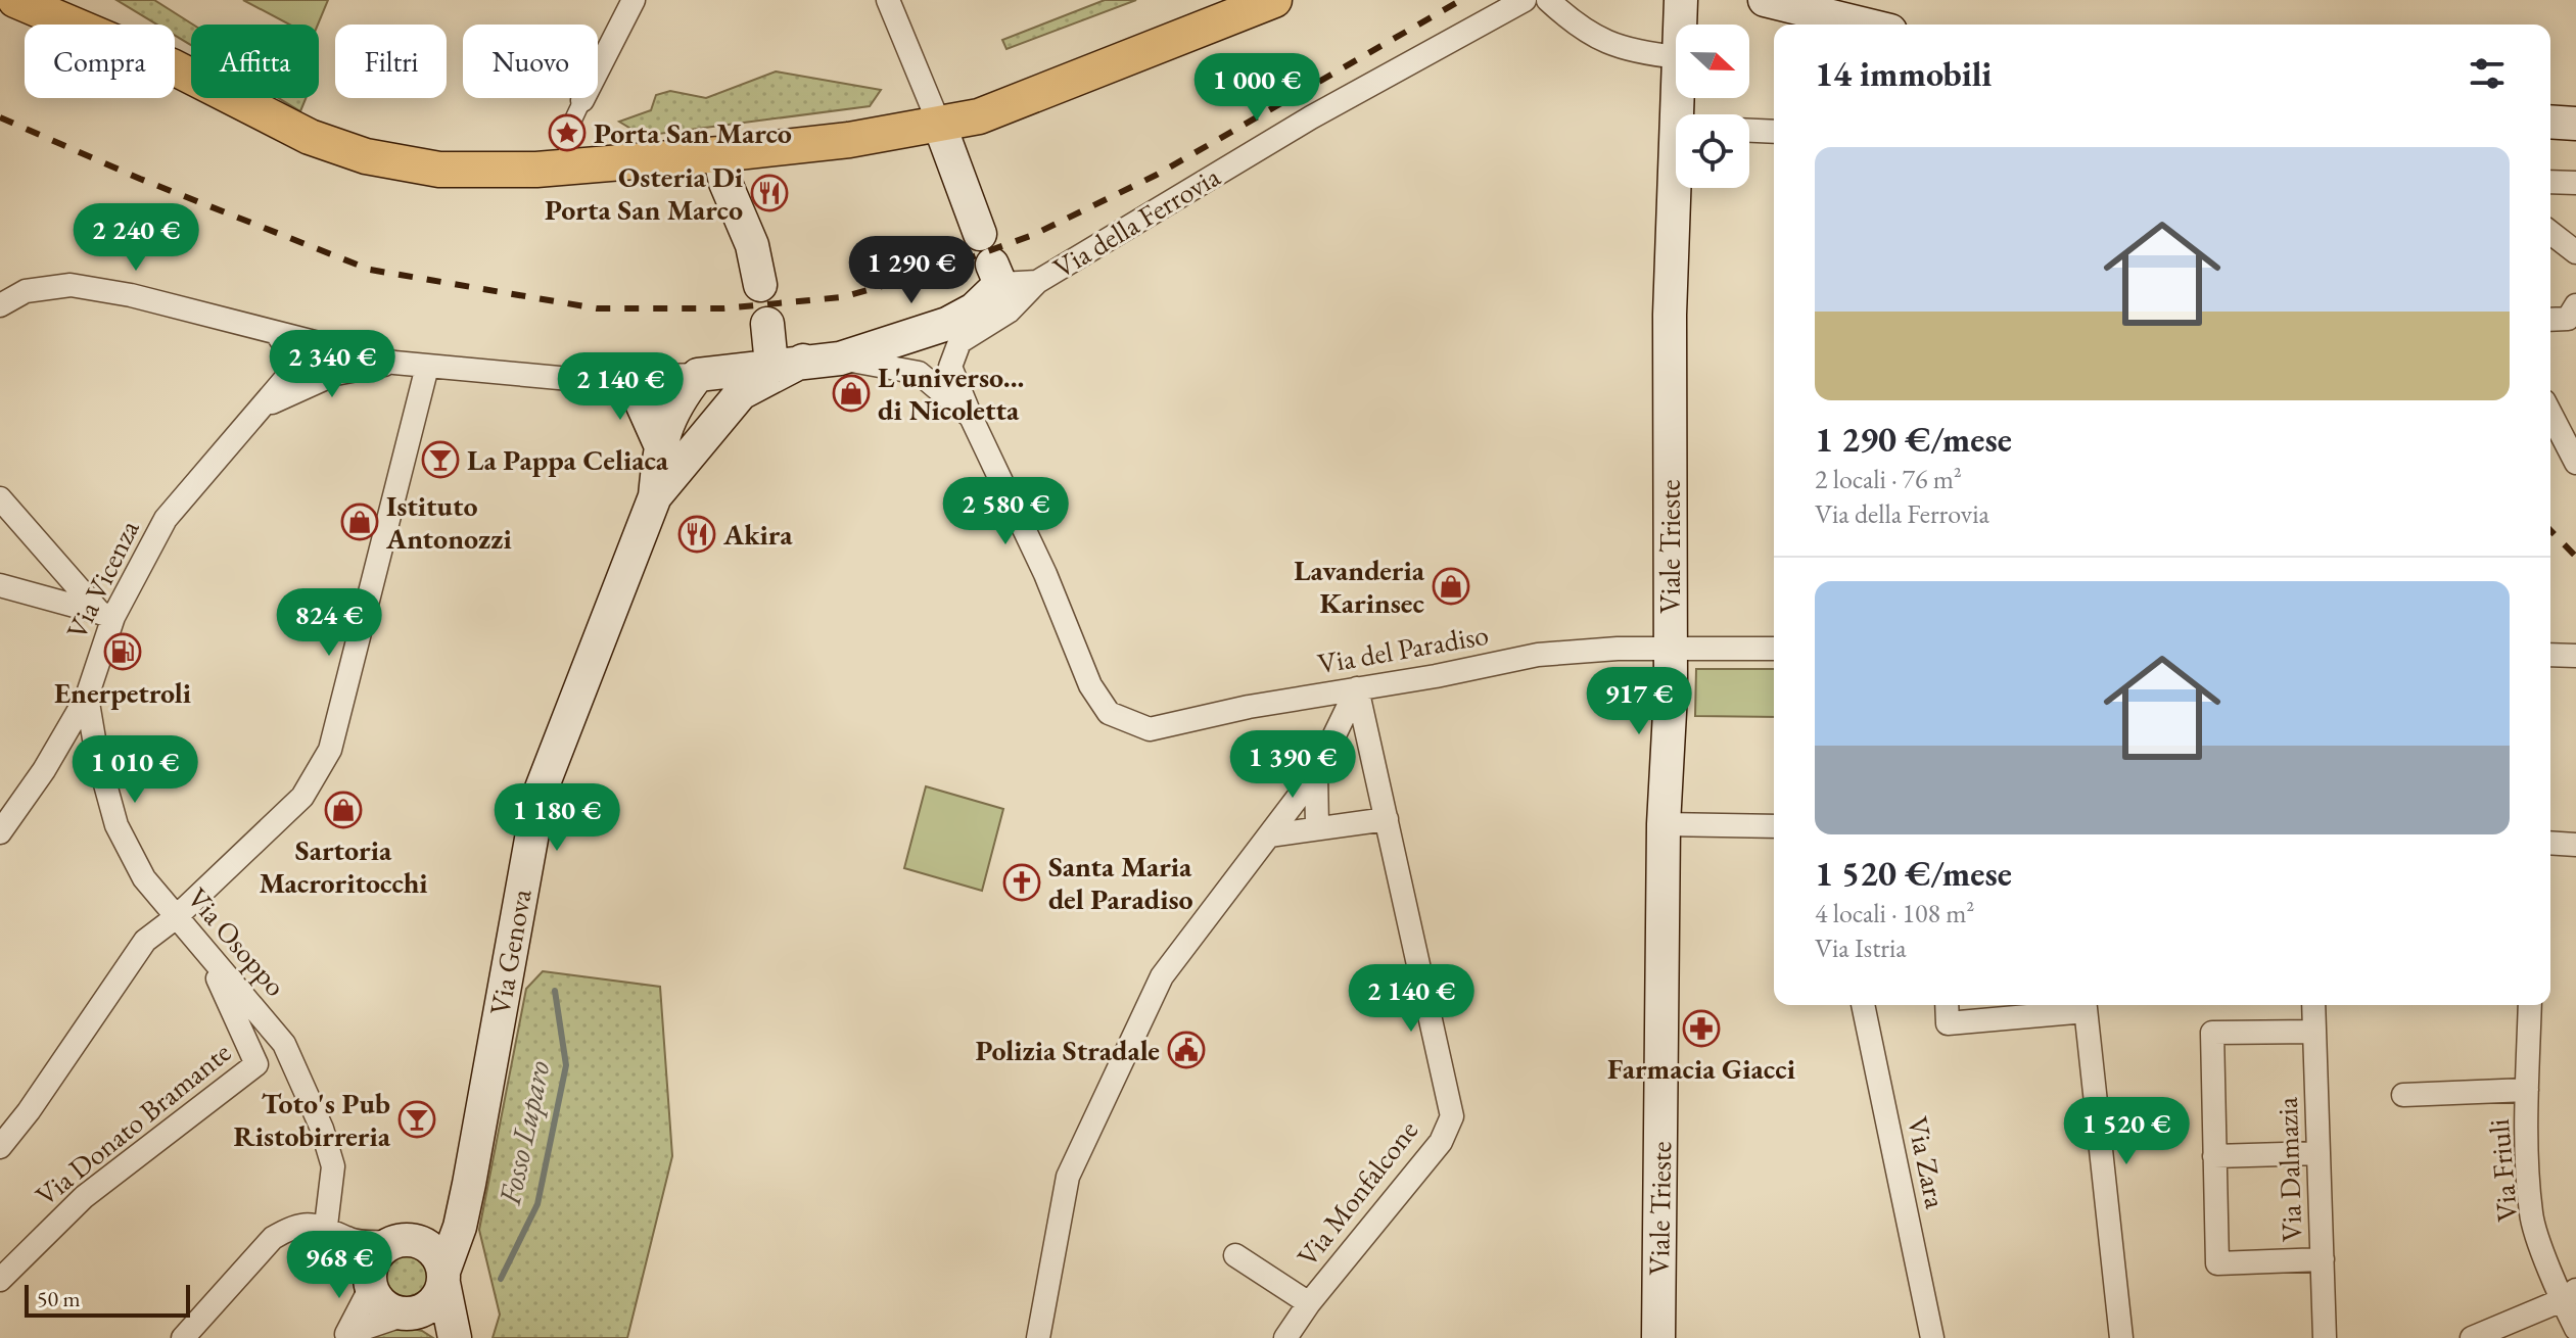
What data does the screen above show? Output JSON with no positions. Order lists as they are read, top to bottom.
{
  "streets": {
    "main road": ["Via della Ferrovia", "Viale Trieste", "Via Genova"],
    "street": [
      "Via Vicenza",
      "Via del Paradiso",
      "Via Osoppo",
      "Via Donato Bramante",
      "Via Zara",
      "Via Dalmazia",
      "Via Friuli",
      "Via Monfalcone"
    ]
  },
  "crossings": [
    ["Via della Ferrovia", "Via Vicenza"],
    ["Viale Trieste", "Via del Paradiso"],
    ["Via Vicenza", "Via Osoppo"],
    ["Via del Paradiso", "Via Monfalcone"],
    ["Via Osoppo", "Via Donato Bramante"]
  ],
  "water": ["Fosso Luparo"],
  "places": {
    "place": ["Porta San Marco"],
    "restaurant": ["Osteria Di Porta San Marco", "Akira"],
    "shop": [
      "L'universo... di Nicoletta",
      "Istituto Antonozzi",
      "Lavanderia Karinsec",
      "Sartoria Macroritocchi"
    ],
    "bar": ["La Pappa Celiaca", "Toto's Pub Ristobirreria"],
    "fuel station": ["Enerpetroli"],
    "church": ["Santa Maria del Paradiso"],
    "pharmacy": ["Farmacia Giacci"],
    "public building": ["Polizia Stradale"]
  },
  "scale_bar": "50 m",
  "north": "right",
  "page": {
    "chip": [
      "Compra",
      "Affitta",
      "Filtri",
      "Nuovo"
    ],
    "heading": "14 immobili",
    "price": [
      "1 000 €",
      "2 240 €",
      "1 290 €",
      "2 340 €",
      "2 140 €",
      "2 580 €",
      "824 €",
      "917 €",
      "1 390 €",
      "1 010 €",
      "1 180 €",
      "2 140 €",
      "1 520 €",
      "968 €"
    ],
    "list": [
      {
        "name": "1 290 €/mese",
        "note": "2 locali · 76 m² · Via della Ferrovia"
      },
      {
        "name": "1 520 €/mese",
        "note": "4 locali · 108 m² · Via Istria"
      }
    ],
    "scale": "50 m"
  }
}
